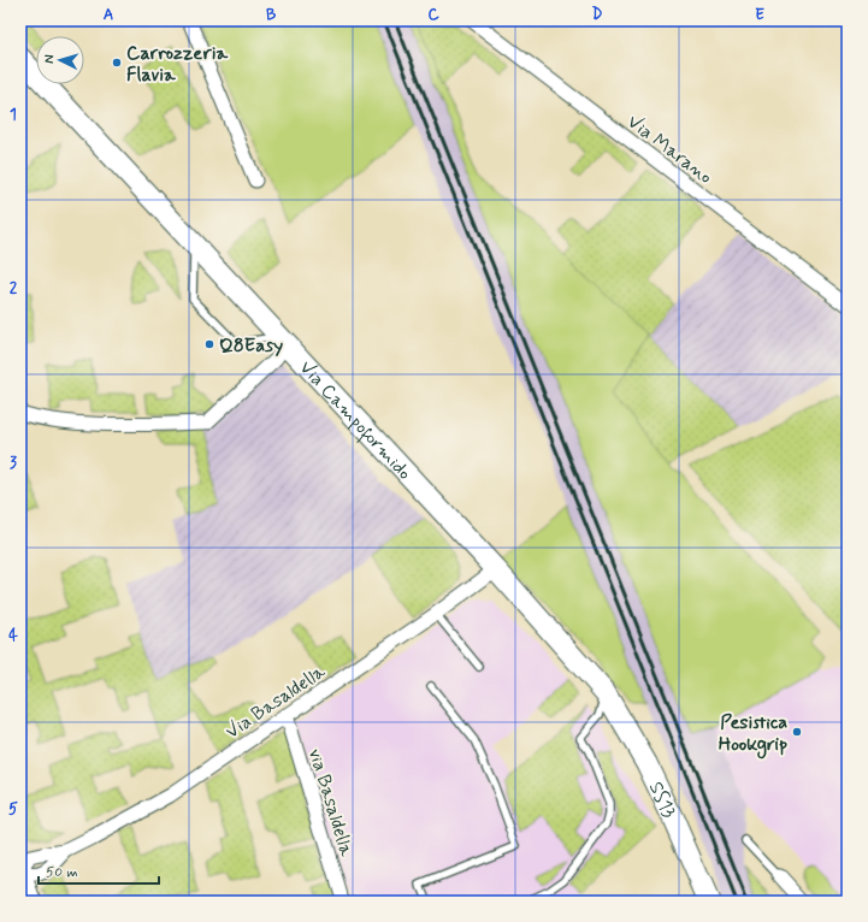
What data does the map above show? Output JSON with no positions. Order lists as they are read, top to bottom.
{
  "streets": {
    "main road": ["Via Campoformido", "SS13"],
    "street": ["Via Marano", "Via Basaldella", "via Basaldella"]
  },
  "crossings": [
    ["Via Campoformido", "Via Basaldella"],
    ["Via Campoformido", "SS13"],
    ["Via Basaldella", "via Basaldella"]
  ],
  "places": ["Carrozzeria Flavia", "Q8Easy", "Pesistica Hookgrip"],
  "scale_bar": "50 m",
  "north": "left",
  "grid": {
    "columns": [
      "A",
      "B",
      "C",
      "D",
      "E"
    ],
    "rows": [
      "1",
      "2",
      "3",
      "4",
      "5"
    ]
  }
}
